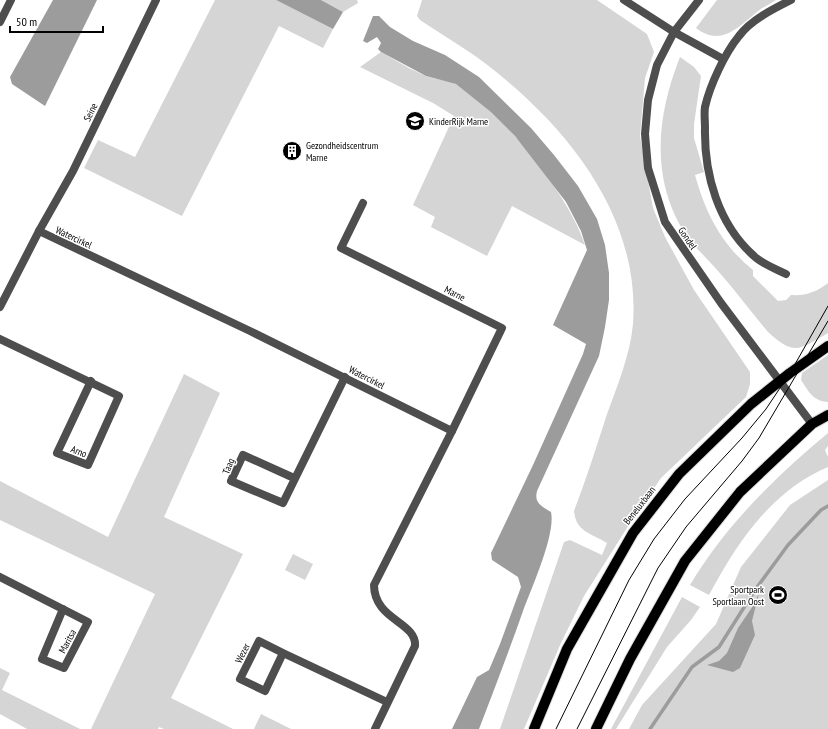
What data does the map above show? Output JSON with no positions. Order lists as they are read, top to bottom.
{
  "streets": {
    "main road": ["Beneluxbaan"],
    "street": [
      "Seine",
      "Watercirkel",
      "Gondel",
      "Marne",
      "Arno",
      "Taag",
      "Maritsa",
      "Wezer"
    ]
  },
  "crossings": [
    ["Seine", "Watercirkel"],
    ["Watercirkel", "Marne"],
    ["Watercirkel", "Taag"],
    ["Gondel", "Beneluxbaan"]
  ],
  "places": {
    "school or university": ["KinderRijk Marne"],
    "building": ["Gezondheidscentrum Marne"],
    "sports": ["Sportpark Sportlaan Oost"]
  },
  "scale_bar": "50 m"
}
